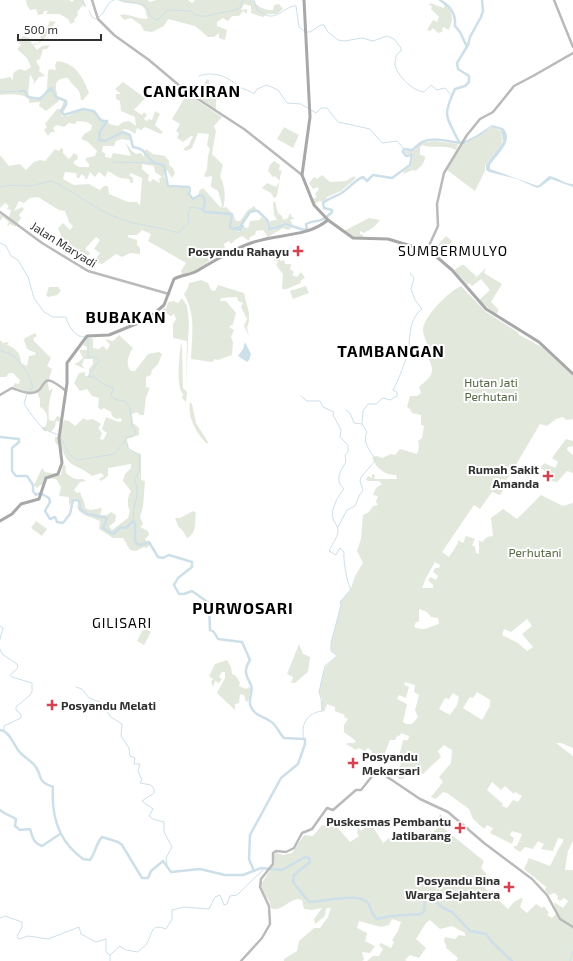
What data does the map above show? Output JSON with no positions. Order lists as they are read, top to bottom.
{
  "streets": {
    "street": ["Jalan Maryadi"]
  },
  "districts": [
    "CANGKIRAN",
    "SUMBERMULYO",
    "BUBAKAN",
    "TAMBANGAN",
    "PURWOSARI",
    "GILISARI"
  ],
  "parks": ["Hutan Jati Perhutani", "Perhutani"],
  "places": {
    "health": [
      "Posyandu Rahayu",
      "Rumah Sakit Amanda",
      "Posyandu Melati",
      "Posyandu Mekarsari",
      "Puskesmas Pembantu Jatibarang",
      "Posyandu Bina Warga Sejahtera"
    ]
  },
  "scale_bar": "500 m"
}
